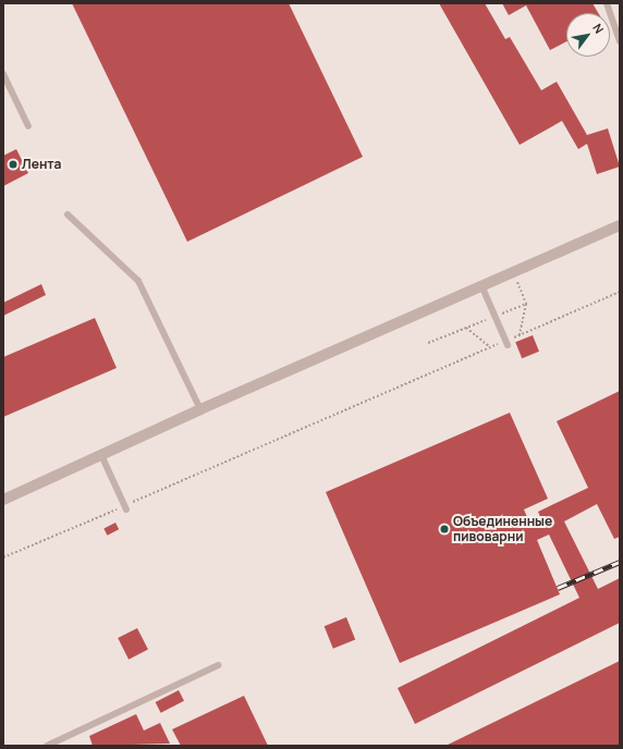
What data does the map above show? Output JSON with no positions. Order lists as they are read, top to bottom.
{
  "places": ["Лента", "Объединенные пивоварни"],
  "north": "top right"
}
